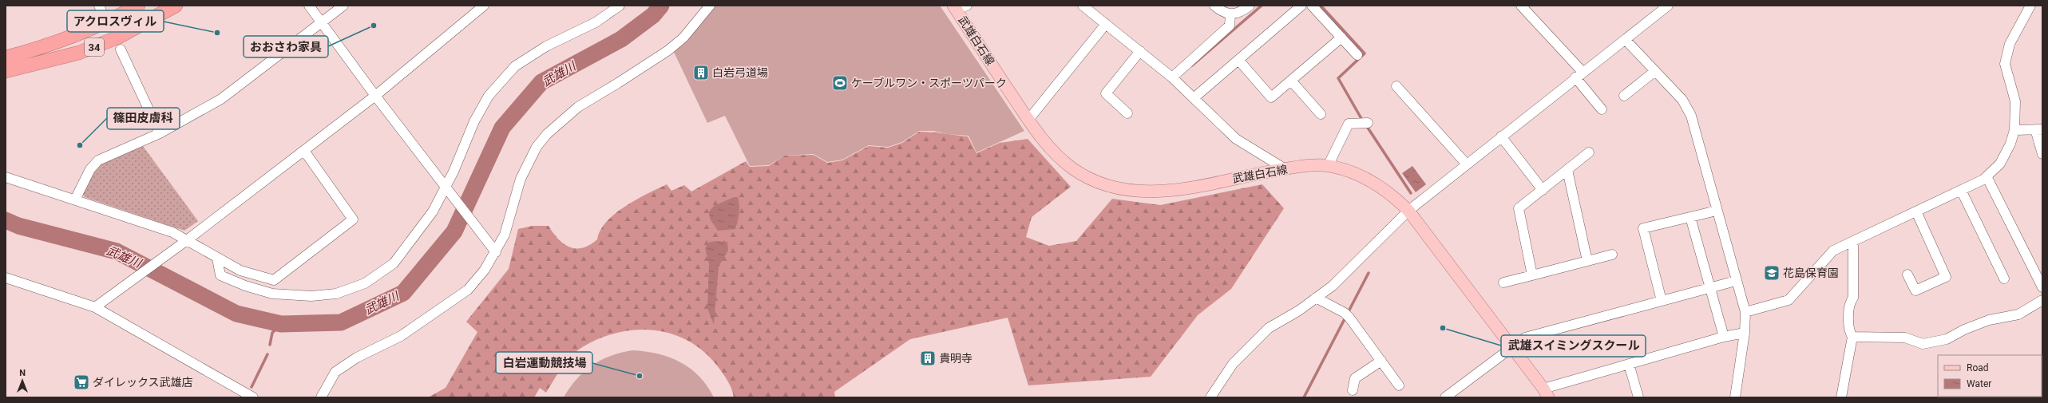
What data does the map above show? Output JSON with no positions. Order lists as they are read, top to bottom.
{
  "streets": {
    "highway": ["34"],
    "main road": ["武雄白石線"]
  },
  "water": ["武雄川"],
  "places": {
    "other": [
      "おおさわ家具",
      "アクロスヴィル",
      "篠田皮膚科",
      "武雄スイミングスクール",
      "白岩運動競技場"
    ],
    "building": ["白岩弓道場", "貴明寺"],
    "sports": ["ケーブルワン・スポーツパーク"],
    "school or university": ["花島保育園"],
    "supermarket": ["ダイレックス武雄店"]
  },
  "legend": ["Road", "Water"],
  "north": "top"
}
